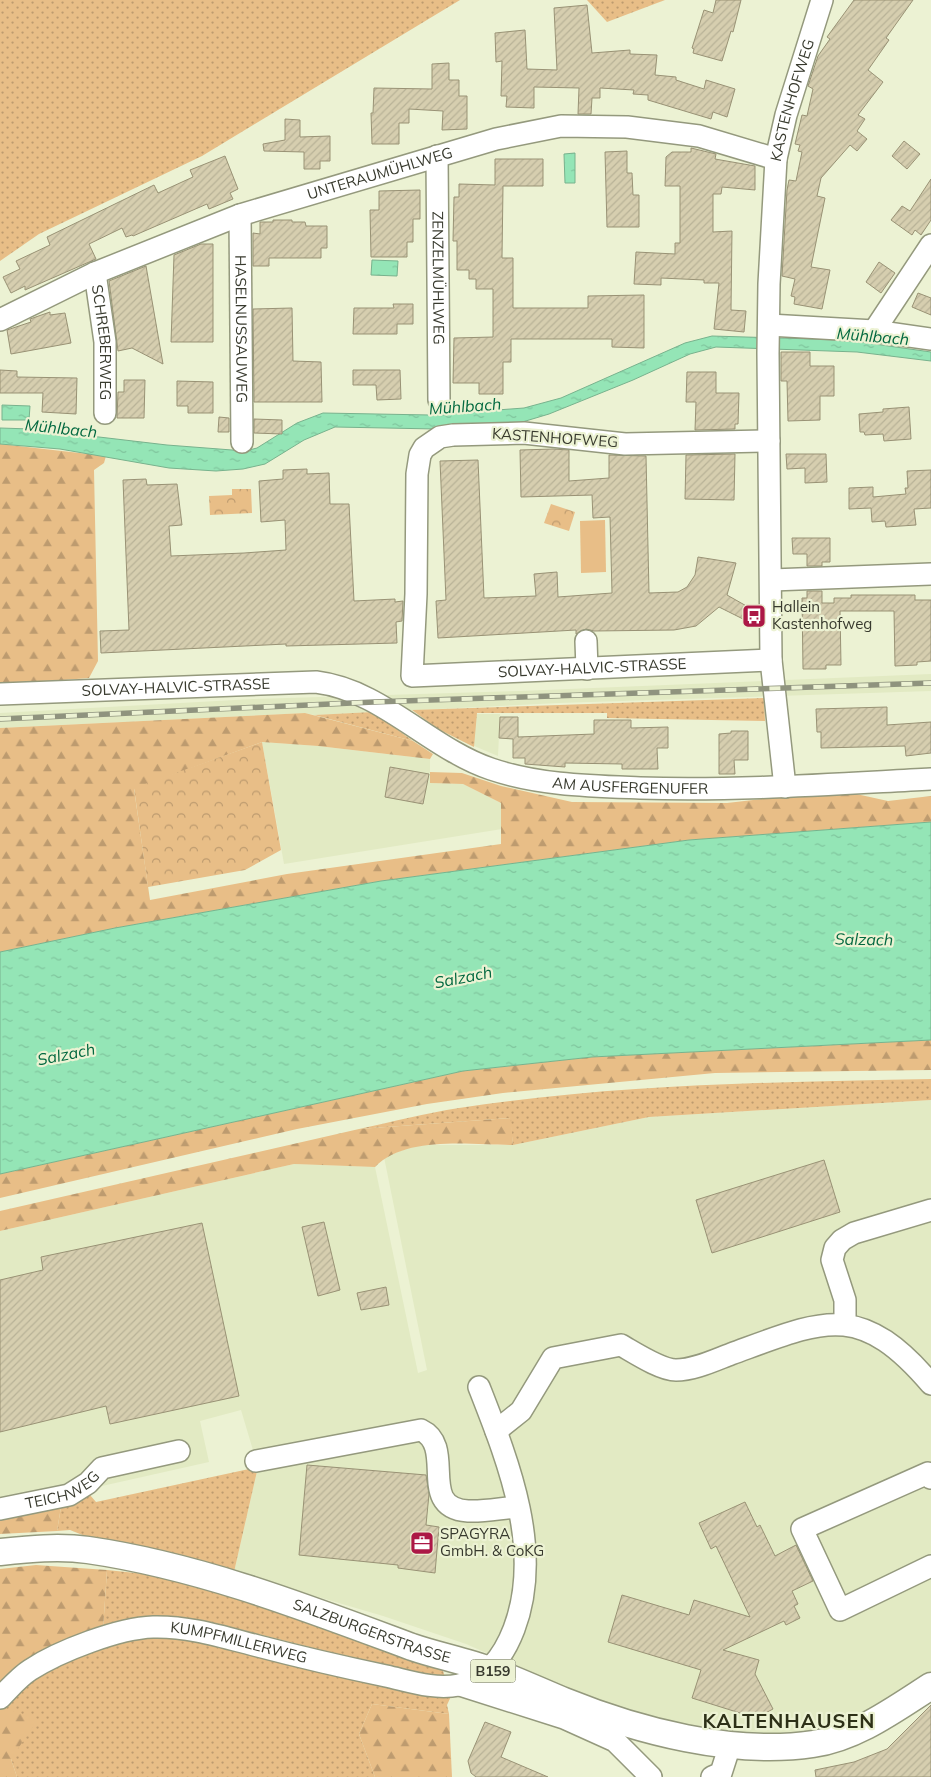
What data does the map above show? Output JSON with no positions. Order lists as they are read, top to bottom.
{
  "streets": {
    "main road": ["SALZBURGERSTRASSE", "B159"],
    "street": [
      "KASTENHOFWEG",
      "UNTERAUMÜHLWEG",
      "ZENZELMÜHLWEG",
      "HASELNUSSAUWEG",
      "SCHREBERWEG",
      "SOLVAY-HALVIC-STRASSE",
      "AM AUSFERGENUFER",
      "TEICHWEG",
      "KUMPFMILLERWEG"
    ]
  },
  "crossings": [
    ["KASTENHOFWEG", "UNTERAUMÜHLWEG"],
    ["KASTENHOFWEG", "SOLVAY-HALVIC-STRASSE"],
    ["KASTENHOFWEG", "AM AUSFERGENUFER"],
    ["UNTERAUMÜHLWEG", "ZENZELMÜHLWEG"],
    ["UNTERAUMÜHLWEG", "HASELNUSSAUWEG"],
    ["UNTERAUMÜHLWEG", "SCHREBERWEG"],
    ["SOLVAY-HALVIC-STRASSE", "AM AUSFERGENUFER"],
    ["SALZBURGERSTRASSE", "KUMPFMILLERWEG"]
  ],
  "districts": ["KALTENHAUSEN"],
  "water": ["Mühlbach", "Salzach"],
  "places": {
    "bus stop": ["Hallein Kastenhofweg"],
    "office": ["SPAGYRA GmbH. & CoKG"]
  }
}
